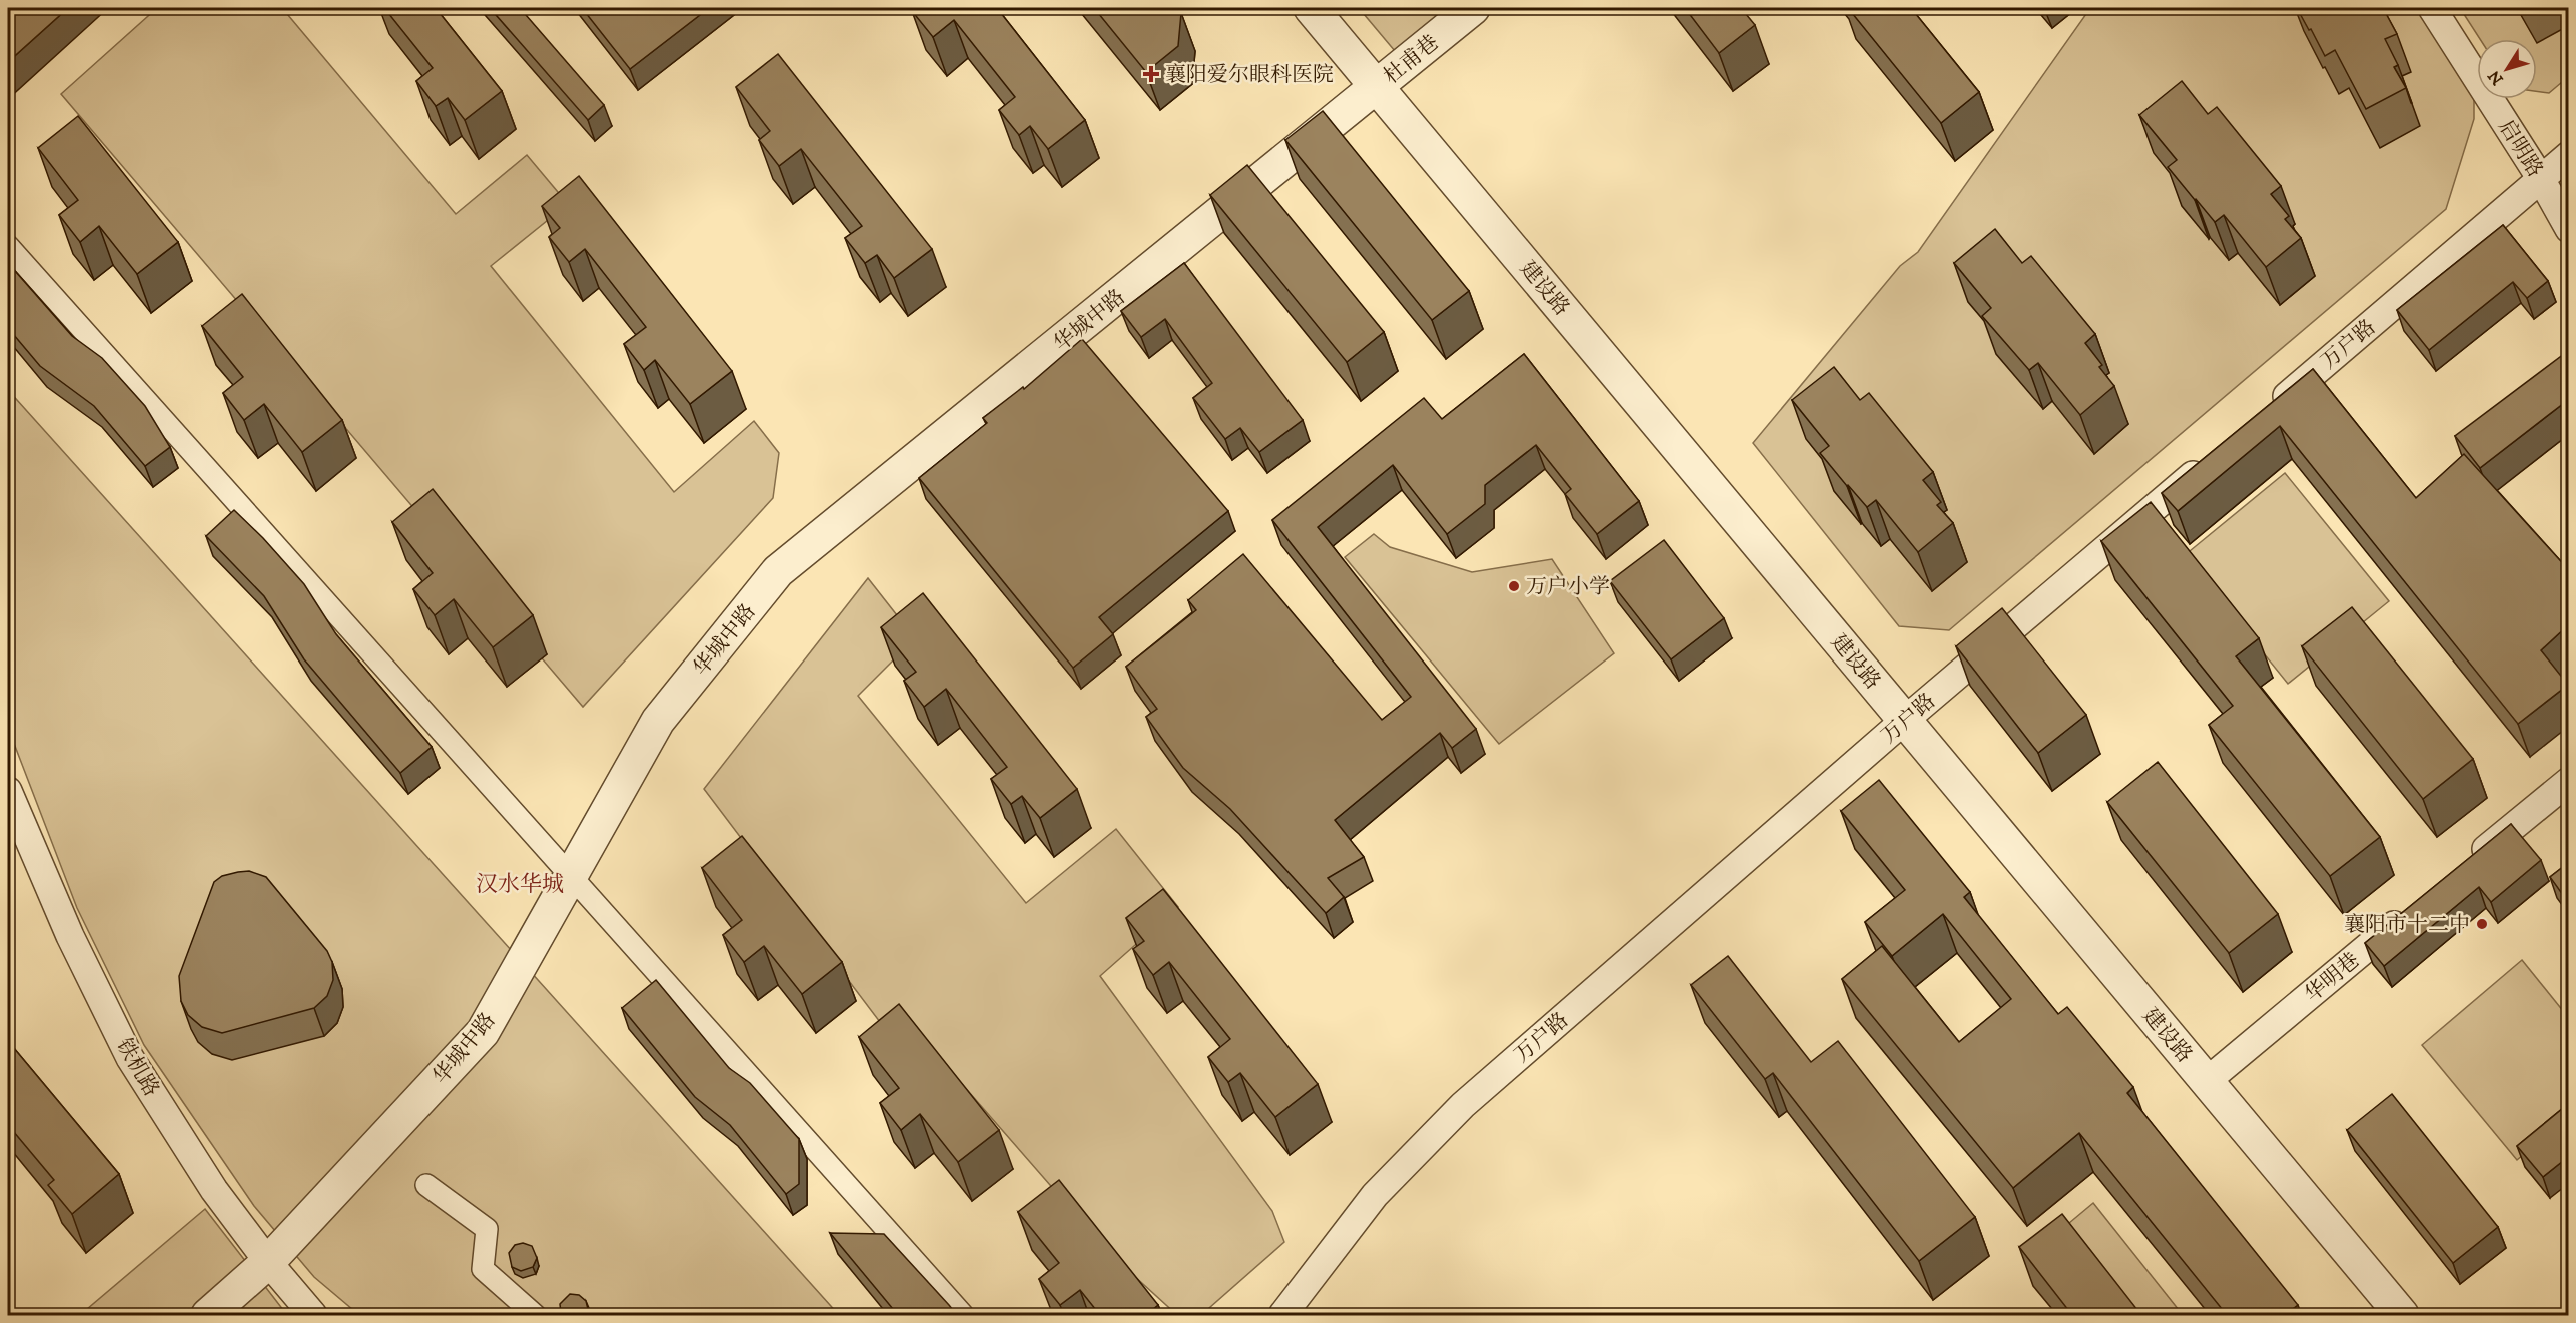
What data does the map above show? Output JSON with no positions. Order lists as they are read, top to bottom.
{
  "streets": {
    "street": [
      "杜甫巷",
      "启明路",
      "建设路",
      "华城中路",
      "万户路",
      "华明巷",
      "铁机路"
    ]
  },
  "crossings": [
    ["杜甫巷", "建设路"],
    ["杜甫巷", "华城中路"],
    ["启明路", "万户路"],
    ["建设路", "华城中路"],
    ["建设路", "万户路"],
    ["建设路", "华明巷"],
    ["华城中路", "铁机路"]
  ],
  "districts": ["汉水华城"],
  "places": {
    "health": ["襄阳爱尔眼科医院"],
    "other": ["万户小学", "襄阳市十二中"]
  },
  "north": "bottom left"
}
